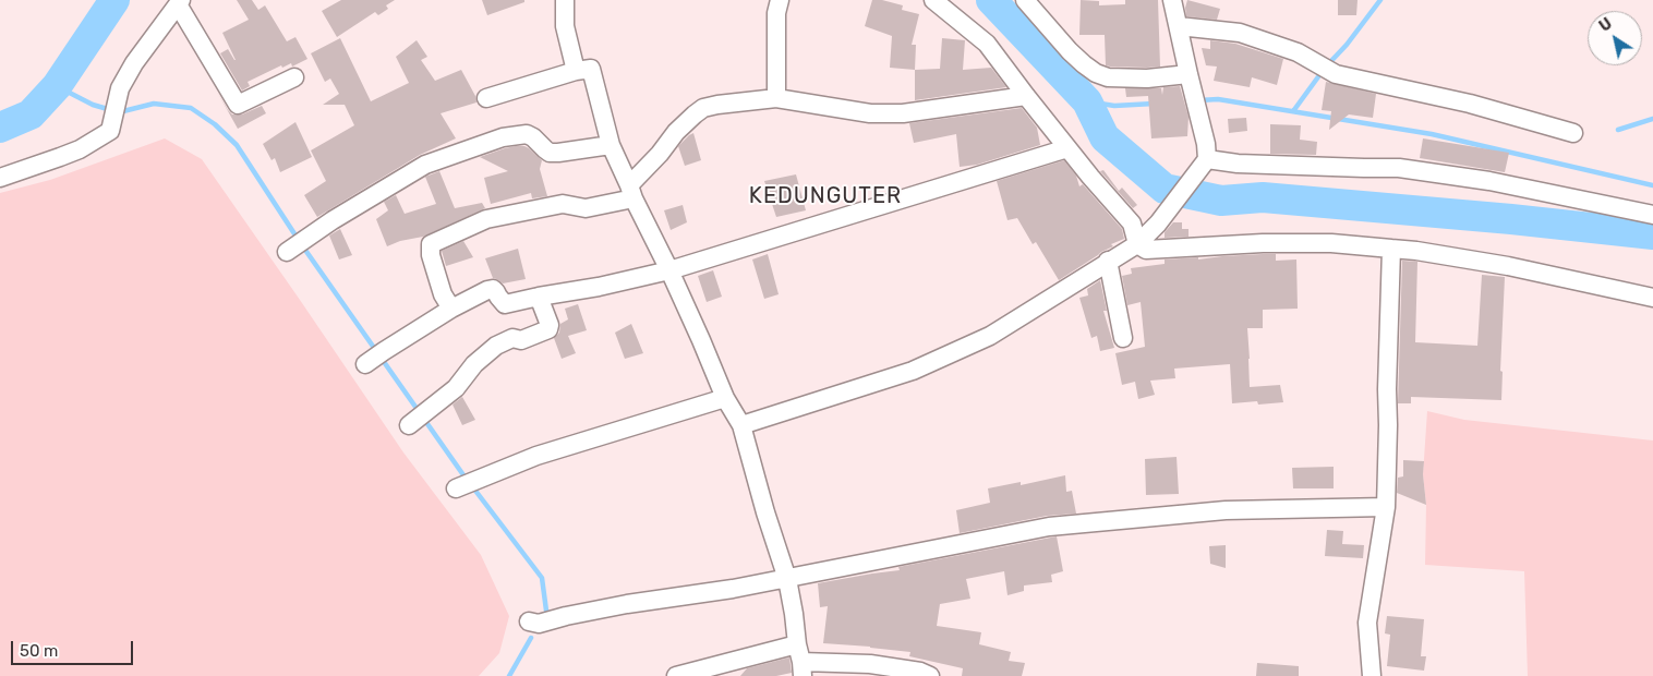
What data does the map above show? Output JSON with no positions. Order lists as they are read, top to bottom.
{
  "districts": ["KEDUNGUTER"],
  "scale_bar": "50 m",
  "north": "top left"
}
